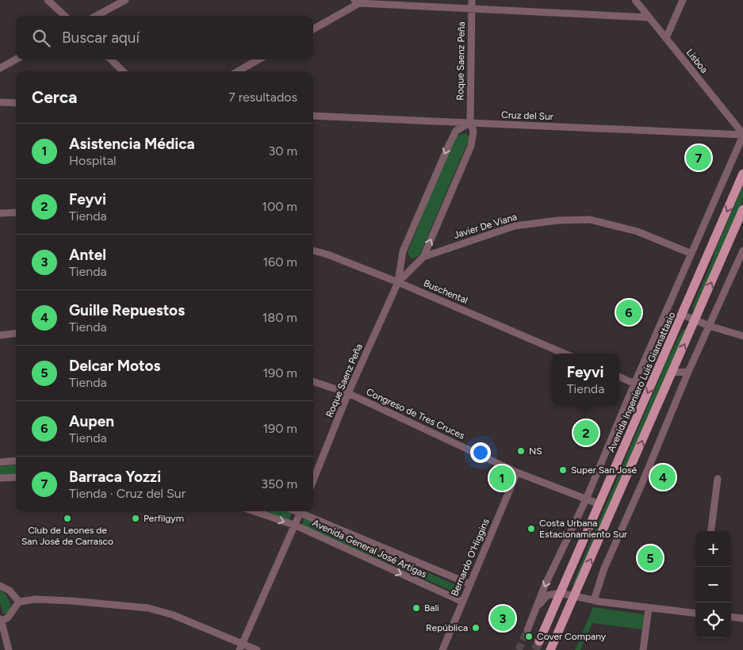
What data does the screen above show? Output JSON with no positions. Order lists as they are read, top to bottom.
{
  "streets": {
    "main road": ["Avenida Ingeniero Luis Giannattasio"],
    "street": [
      "Roque Saenz Peña",
      "Lisboa",
      "Cruz del Sur",
      "Javier De Viana",
      "Buschental",
      "Congreso de Tres Cruces",
      "Avenida General José Artigas",
      "Bernardo O'Higgins"
    ]
  },
  "crossings": [
    ["Roque Saenz Peña", "Cruz del Sur"],
    ["Roque Saenz Peña", "Javier De Viana"],
    ["Roque Saenz Peña", "Buschental"],
    ["Roque Saenz Peña", "Congreso de Tres Cruces"],
    ["Lisboa", "Cruz del Sur"],
    ["Lisboa", "Avenida Ingeniero Luis Giannattasio"],
    ["Cruz del Sur", "Avenida Ingeniero Luis Giannattasio"],
    ["Javier De Viana", "Avenida Ingeniero Luis Giannattasio"],
    ["Avenida Ingeniero Luis Giannattasio", "Congreso de Tres Cruces"],
    ["Congreso de Tres Cruces", "Bernardo O'Higgins"],
    ["Avenida General José Artigas", "Bernardo O'Higgins"]
  ],
  "places": [
    "NS",
    "Super San José",
    "Club de Leones de San José de Carrasco",
    "Perfilgym",
    "Costa Urbana Estacionamiento Sur",
    "Bali",
    "República",
    "Cover Company"
  ],
  "page": {
    "search": "Buscar aquí",
    "heading": ["Cerca", "7 resultados"],
    "list": [
      {
        "mark": "1",
        "name": "Asistencia Médica",
        "note": "Hospital",
        "value": "30 m"
      },
      {
        "mark": "2",
        "name": "Feyvi",
        "note": "Tienda",
        "value": "100 m"
      },
      {
        "mark": "3",
        "name": "Antel",
        "note": "Tienda",
        "value": "160 m"
      },
      {
        "mark": "4",
        "name": "Guille Repuestos",
        "note": "Tienda",
        "value": "180 m"
      },
      {
        "mark": "5",
        "name": "Delcar Motos",
        "note": "Tienda",
        "value": "190 m"
      },
      {
        "mark": "6",
        "name": "Aupen",
        "note": "Tienda",
        "value": "190 m"
      },
      {
        "mark": "7",
        "name": "Barraca Yozzi",
        "note": "Tienda · Cruz del Sur",
        "value": "350 m"
      }
    ],
    "pins": [
      "7",
      "6",
      "2",
      "4",
      "1",
      "5",
      "3"
    ],
    "popup": ["Feyvi", "Tienda"],
    "map_buttons": ["+", "−"]
  }
}
